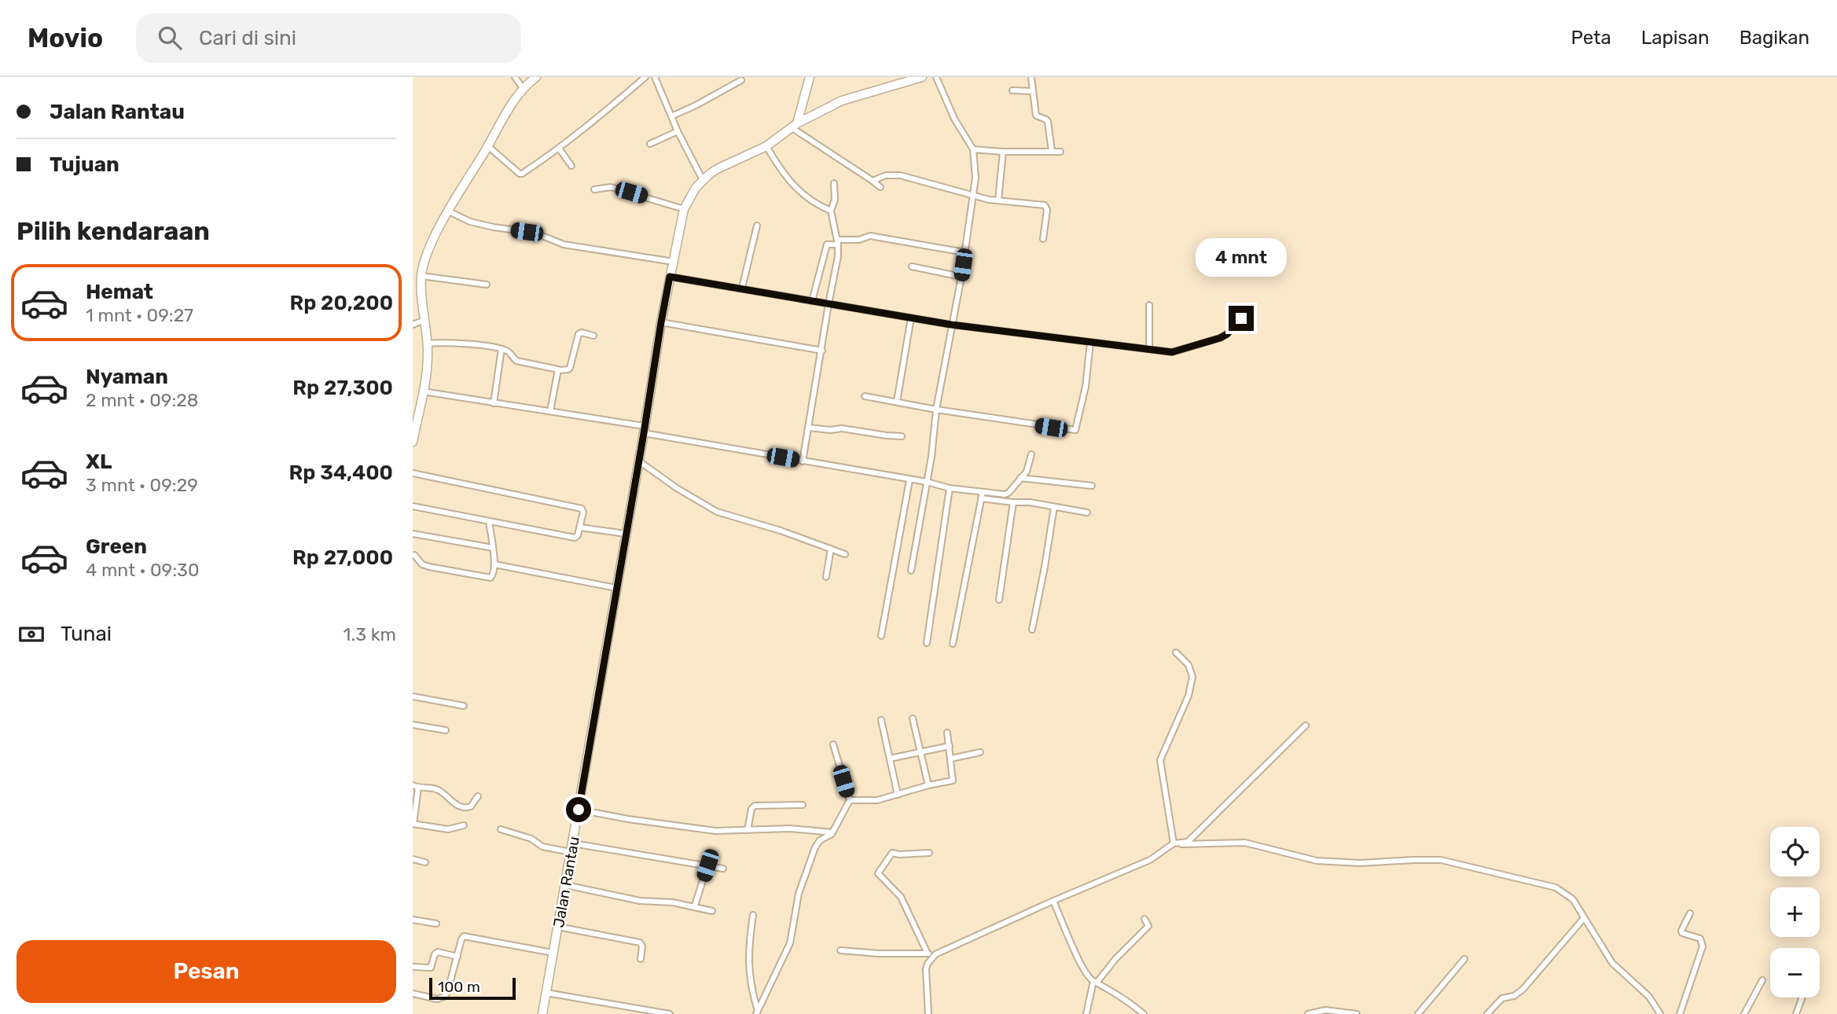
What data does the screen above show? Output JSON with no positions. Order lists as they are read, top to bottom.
{
  "streets": {
    "main road": ["Jalan Rantau"]
  },
  "scale_bar": "100 m",
  "page": {
    "header": "Movio",
    "search": "Cari di sini",
    "nav": ["Peta", "Lapisan", "Bagikan"],
    "banner": ["Jalan Rantau", "Tujuan"],
    "heading": "Pilih kendaraan",
    "bubble": "4 mnt",
    "list": [
      {
        "name": "Hemat",
        "note": "1 mnt · 09:27",
        "value": "Rp 20,200"
      },
      {
        "name": "Nyaman",
        "note": "2 mnt · 09:28",
        "value": "Rp 27,300"
      },
      {
        "name": "XL",
        "note": "3 mnt · 09:29",
        "value": "Rp 34,400"
      },
      {
        "name": "Green",
        "note": "4 mnt · 09:30",
        "value": "Rp 27,000"
      }
    ],
    "pay": ["Tunai", "1.3 km"],
    "map_buttons": ["+", "−"],
    "buttons": "Pesan",
    "scale": "100 m"
  }
}
